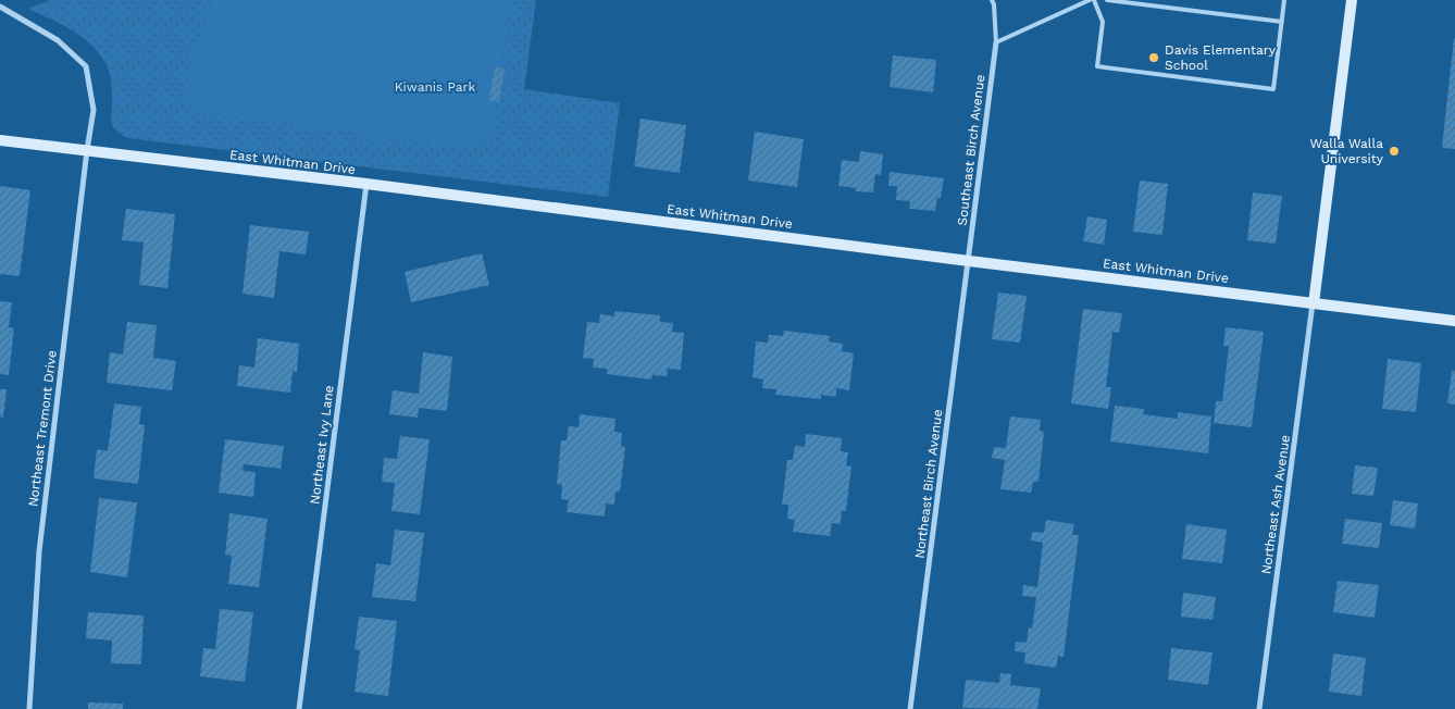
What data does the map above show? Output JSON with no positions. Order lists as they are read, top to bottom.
{
  "streets": {
    "main road": ["East Whitman Drive"],
    "street": [
      "Southeast Birch Avenue",
      "Northeast Tremont Drive",
      "Northeast Ivy Lane",
      "Northeast Birch Avenue",
      "Northeast Ash Avenue"
    ]
  },
  "crossings": [
    ["Southeast Birch Avenue", "East Whitman Drive"],
    ["Southeast Birch Avenue", "Northeast Birch Avenue"],
    ["East Whitman Drive", "Northeast Tremont Drive"],
    ["East Whitman Drive", "Northeast Ivy Lane"],
    ["East Whitman Drive", "Northeast Birch Avenue"],
    ["East Whitman Drive", "Northeast Ash Avenue"]
  ],
  "parks": ["Kiwanis Park"],
  "places": ["Davis Elementary School", "Walla Walla University"]
}
